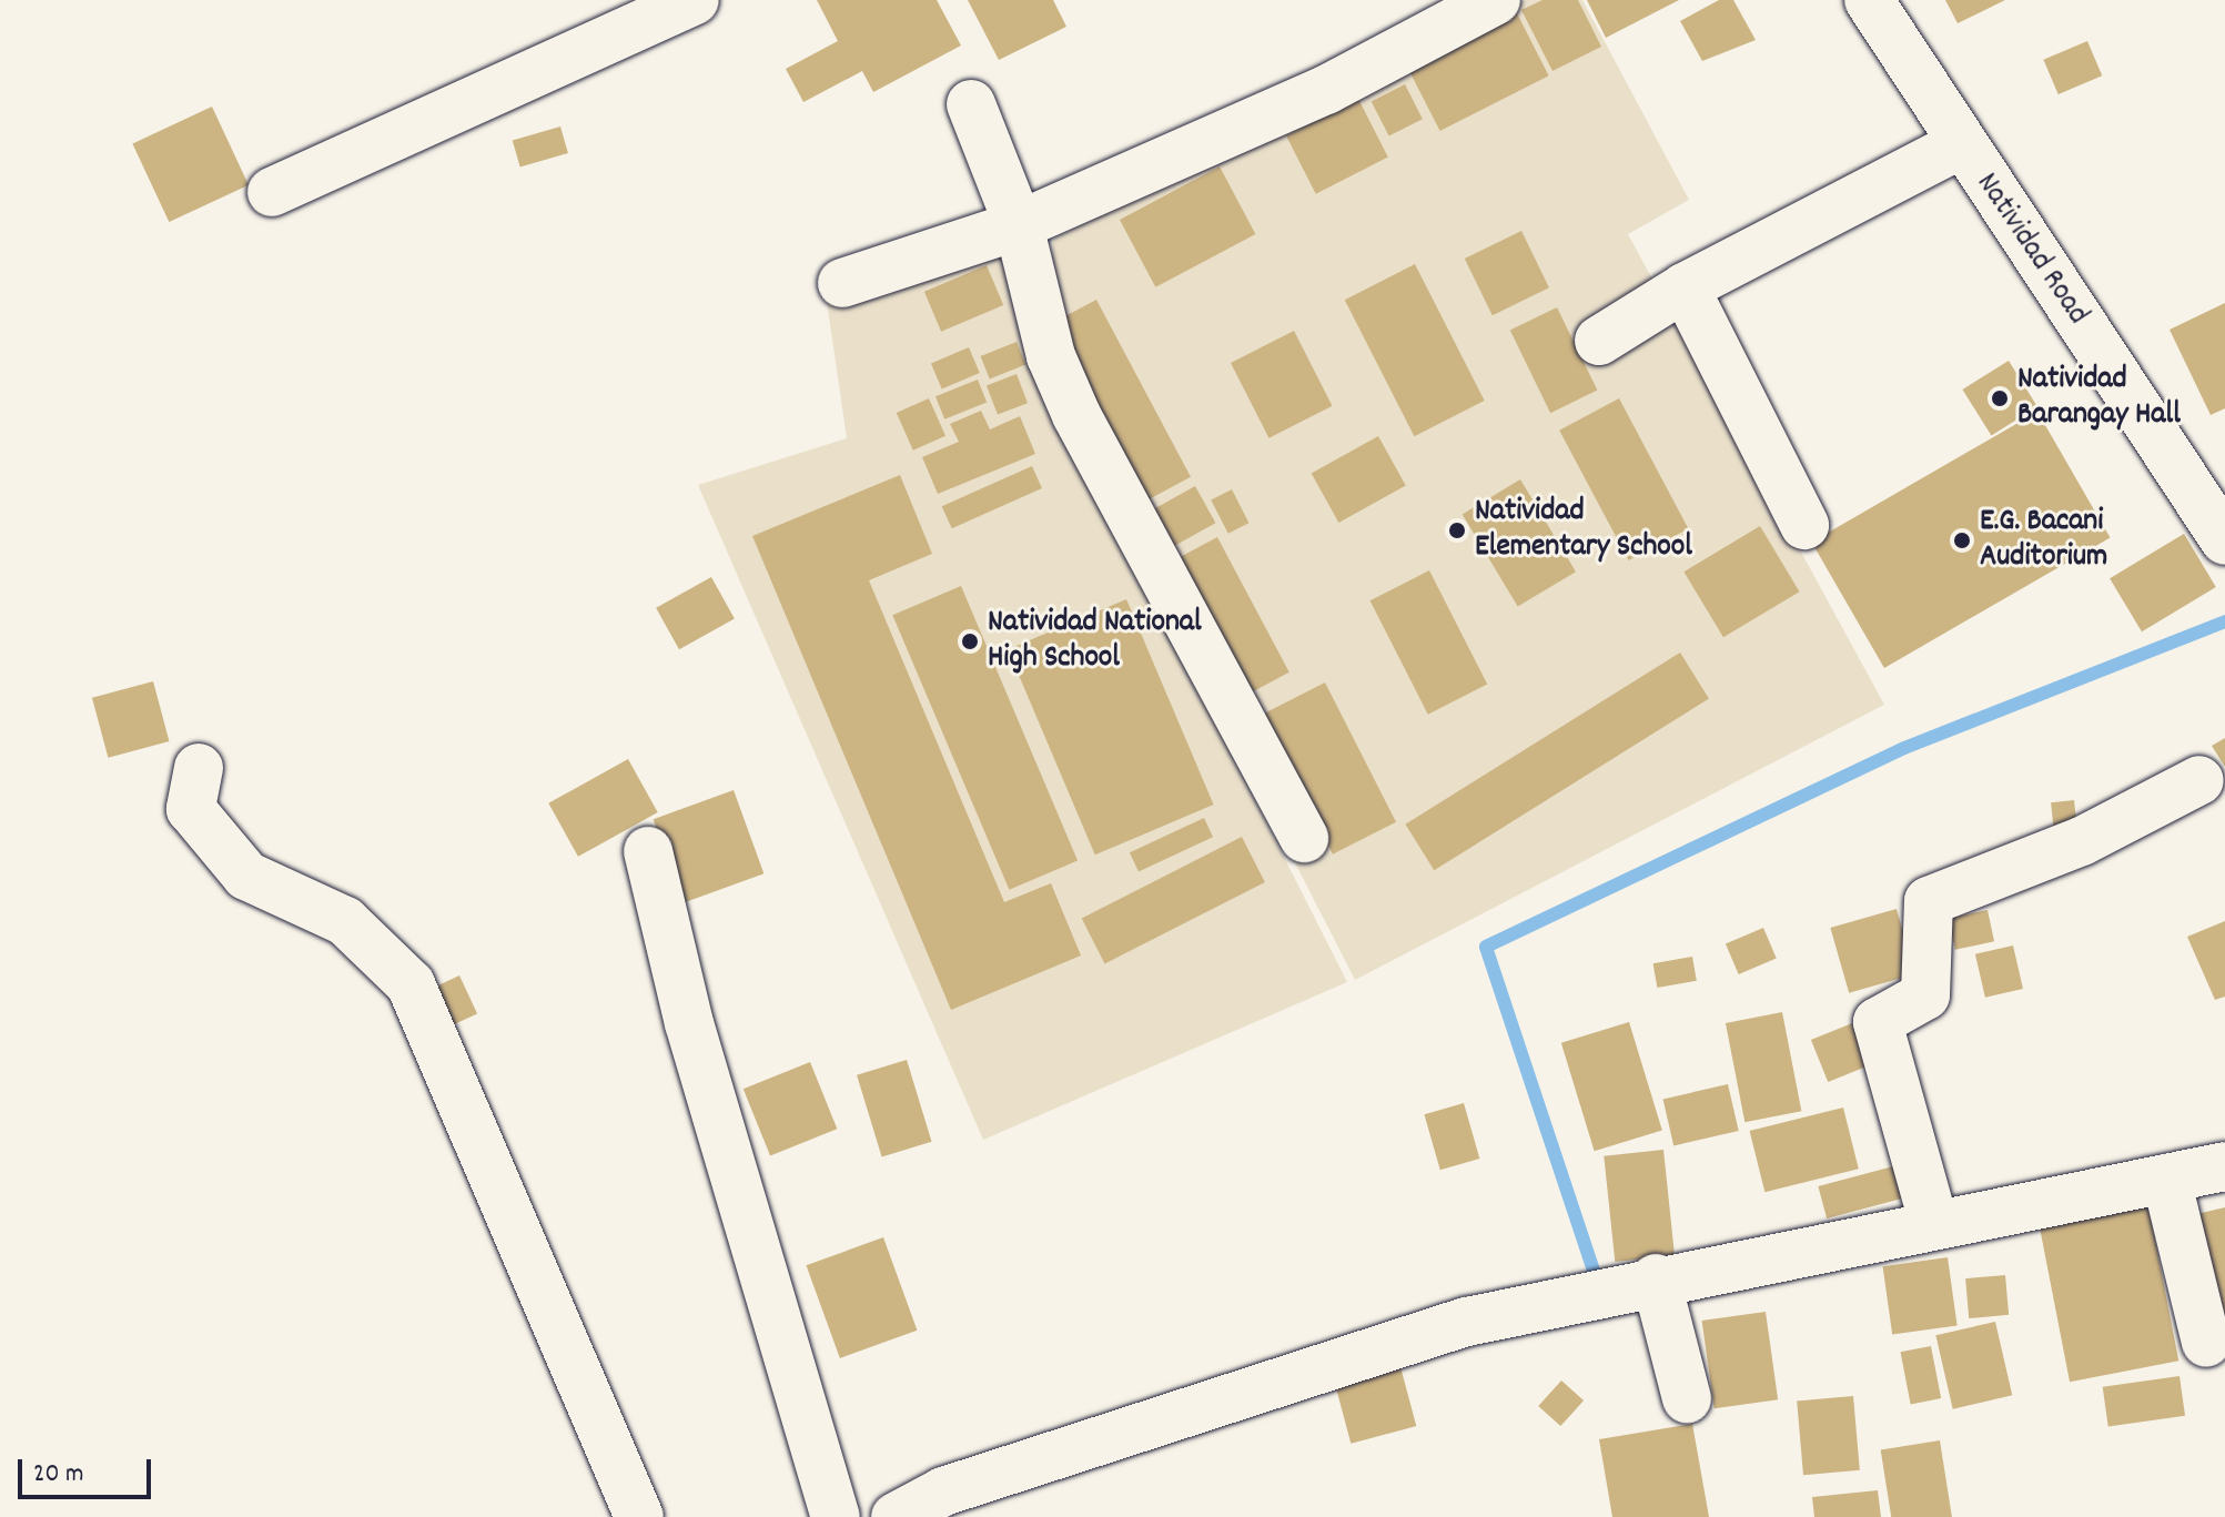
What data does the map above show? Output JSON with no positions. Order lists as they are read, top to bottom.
{
  "streets": {
    "street": ["Natividad Road"]
  },
  "places": [
    "Natividad Barangay Hall",
    "Natividad Elementary School",
    "E.G. Bacani Auditorium",
    "Natividad National High School"
  ],
  "scale_bar": "20 m"
}
